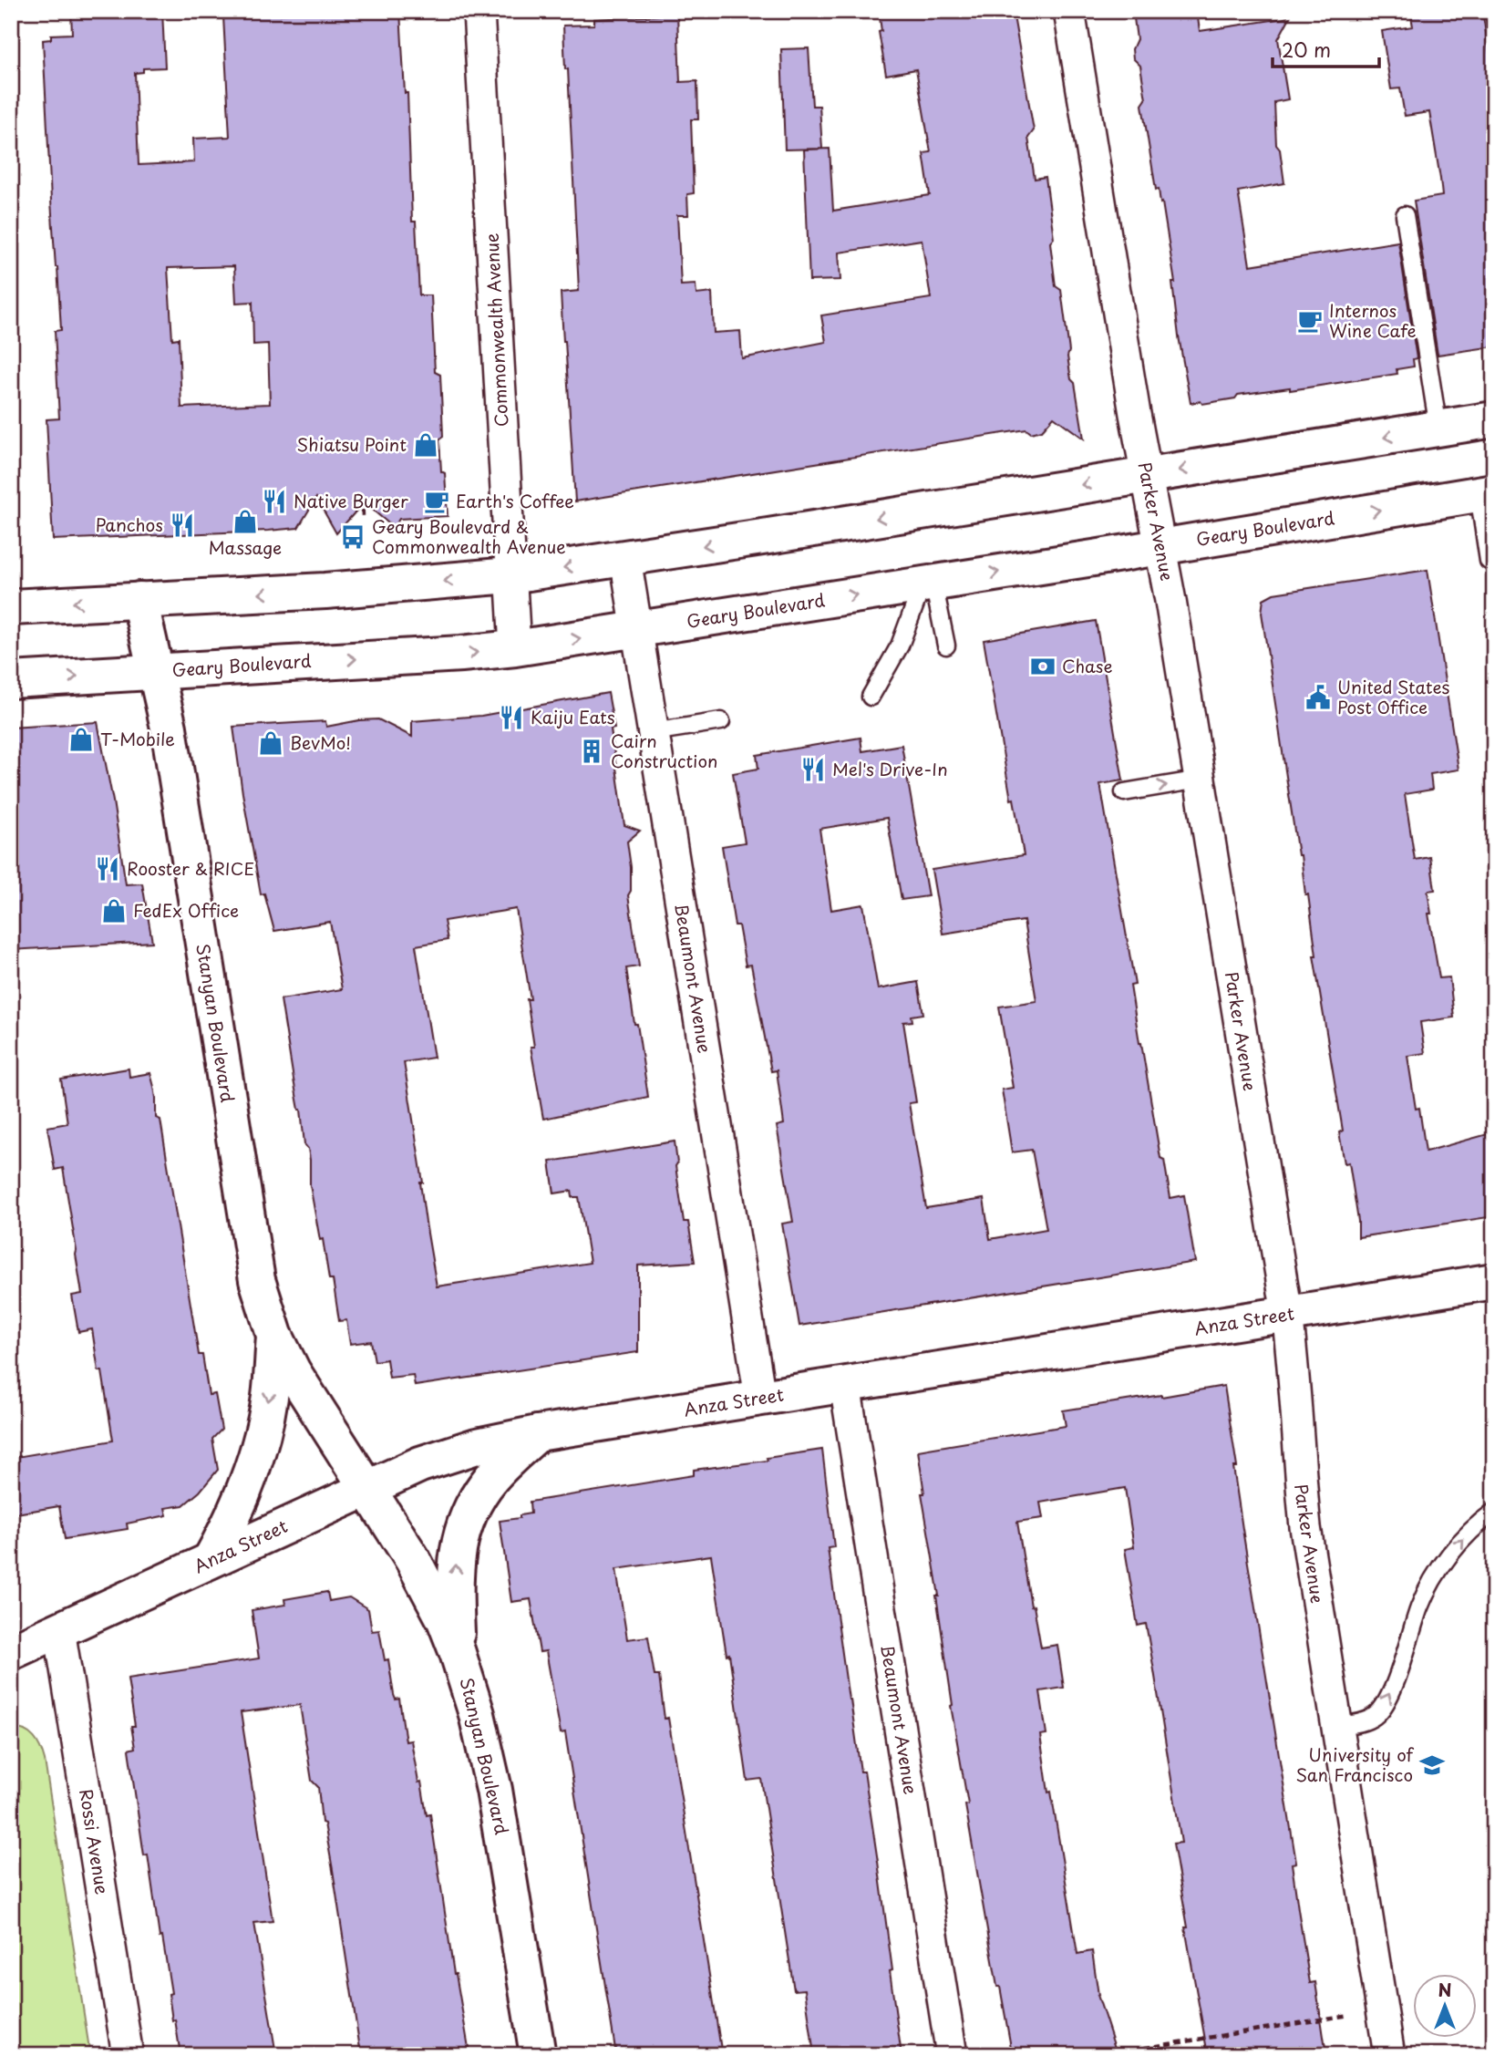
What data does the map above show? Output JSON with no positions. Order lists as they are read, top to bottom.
{
  "streets": {
    "main road": ["Geary Boulevard", "Stanyan Boulevard", "Anza Street"],
    "street": [
      "Commonwealth Avenue",
      "Parker Avenue",
      "Beaumont Avenue",
      "Rossi Avenue"
    ]
  },
  "crossings": [
    ["Commonwealth Avenue", "Geary Boulevard"],
    ["Parker Avenue", "Geary Boulevard"],
    ["Parker Avenue", "Anza Street"],
    ["Geary Boulevard", "Beaumont Avenue"],
    ["Geary Boulevard", "Stanyan Boulevard"],
    ["Beaumont Avenue", "Anza Street"],
    ["Stanyan Boulevard", "Anza Street"],
    ["Anza Street", "Rossi Avenue"]
  ],
  "places": {
    "cafe": ["Internos Wine Cafe", "Earth's Coffee"],
    "shop": [
      "Shiatsu Point",
      "Massage",
      "T-Mobile",
      "BevMo!",
      "FedEx Office"
    ],
    "restaurant": [
      "Native Burger",
      "Panchos",
      "Kaiju Eats",
      "Mel's Drive-In",
      "Rooster & RICE"
    ],
    "bus stop": ["Geary Boulevard & Commonwealth Avenue"],
    "bank": ["Chase"],
    "public building": ["United States Post Office"],
    "building": ["Cairn Construction"],
    "school or university": ["University of San Francisco"]
  },
  "scale_bar": "20 m",
  "north": "top"
}
